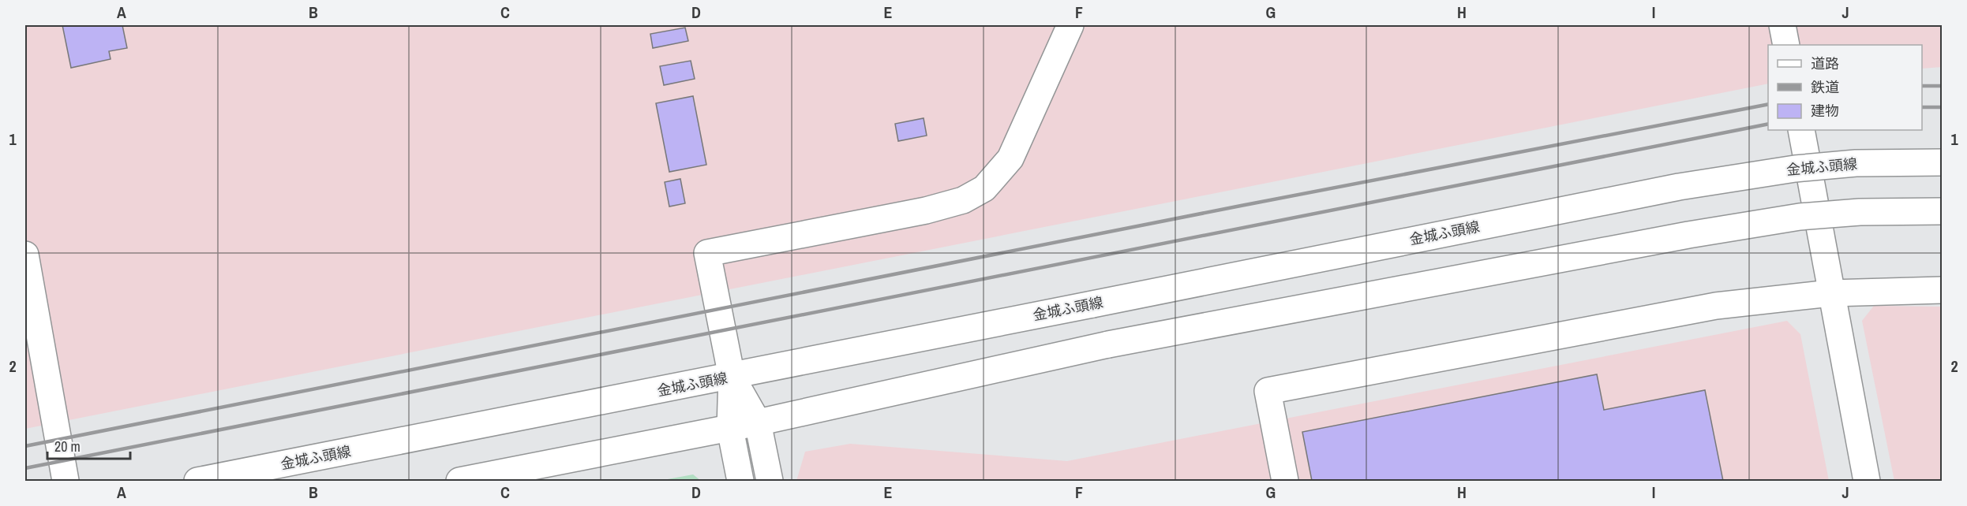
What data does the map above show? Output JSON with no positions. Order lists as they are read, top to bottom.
{
  "streets": {
    "main road": ["金城ふ頭線"]
  },
  "legend": ["道路", "鉄道", "建物"],
  "scale_bar": "20 m",
  "grid": {
    "columns": [
      "A",
      "B",
      "C",
      "D",
      "E",
      "F",
      "G",
      "H",
      "I",
      "J"
    ],
    "rows": ["1", "2"]
  }
}
